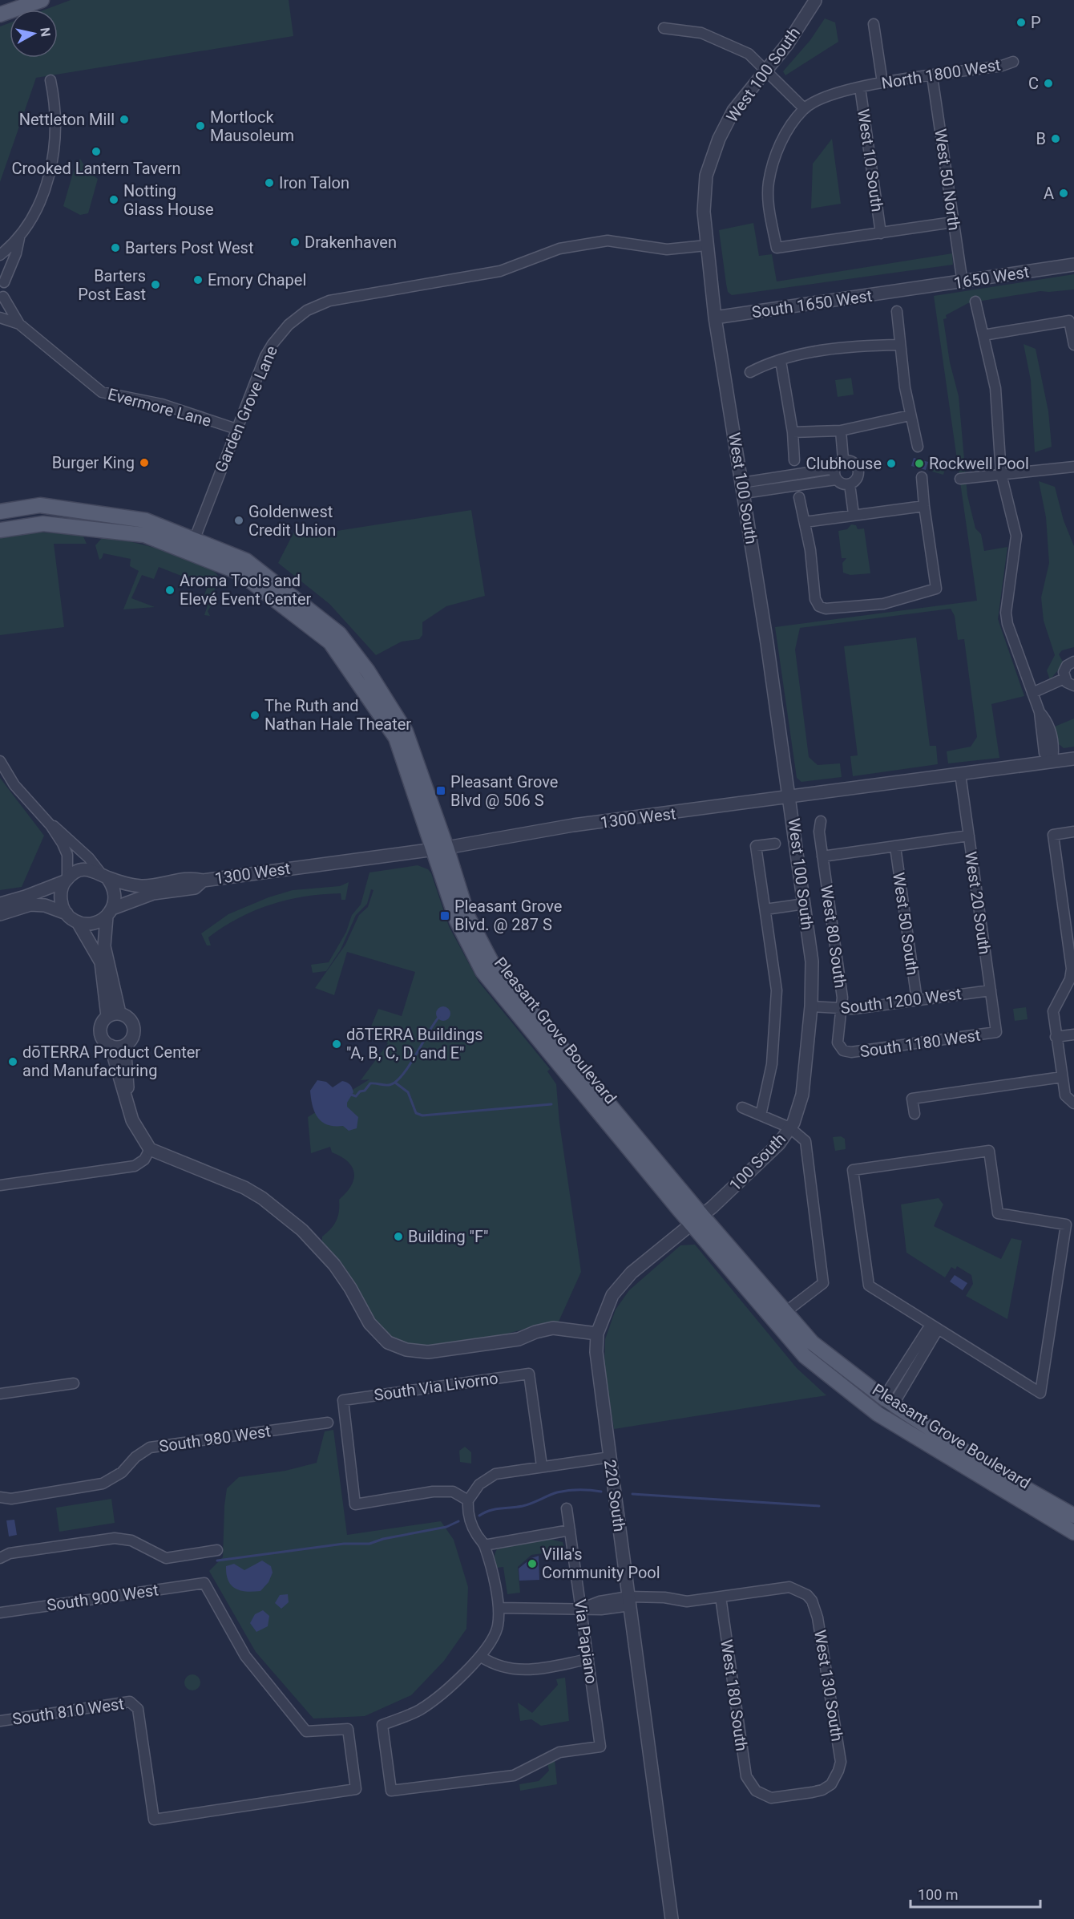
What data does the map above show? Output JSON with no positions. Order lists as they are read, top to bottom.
{
  "streets": {
    "main road": ["Pleasant Grove Boulevard"],
    "street": [
      "North 1800 West",
      "West 100 South",
      "West 10 South",
      "West 50 North",
      "1650 West",
      "South 1650 West",
      "Evermore Lane",
      "Garden Grove Lane",
      "1300 West",
      "West 20 South",
      "West 50 South",
      "West 80 South",
      "South 1200 West",
      "South 1180 West",
      "100 South",
      "South Via Livorno",
      "South 980 West",
      "220 South",
      "South 900 West",
      "Via Papiano",
      "West 130 South",
      "West 180 South",
      "South 810 West"
    ]
  },
  "crossings": [
    ["North 1800 West", "West 10 South"],
    ["North 1800 West", "West 50 North"],
    ["West 100 South", "South 1650 West"],
    ["West 100 South", "Garden Grove Lane"],
    ["West 100 South", "1300 West"],
    ["West 100 South", "South 1200 West"],
    ["West 100 South", "100 South"],
    ["West 50 North", "1650 West"],
    ["1650 West", "South 1650 West"],
    ["Evermore Lane", "Garden Grove Lane"],
    ["Garden Grove Lane", "Pleasant Grove Boulevard"],
    ["1300 West", "West 20 South"],
    ["1300 West", "Pleasant Grove Boulevard"],
    ["West 20 South", "South 1200 West"],
    ["West 20 South", "South 1180 West"],
    ["West 50 South", "South 1200 West"],
    ["West 80 South", "South 1200 West"],
    ["West 80 South", "South 1180 West"],
    ["South 1200 West", "100 South"],
    ["Pleasant Grove Boulevard", "100 South"],
    ["Pleasant Grove Boulevard", "220 South"],
    ["100 South", "220 South"],
    ["South 900 West", "South 810 West"],
    ["West 130 South", "West 180 South"]
  ],
  "places": {
    "other": [
      "P",
      "C",
      "Nettleton Mill",
      "Mortlock Mausoleum",
      "B",
      "Crooked Lantern Tavern",
      "Iron Talon",
      "A",
      "Notting Glass House",
      "Drakenhaven",
      "Barters Post West",
      "Emory Chapel",
      "Barters Post East",
      "Burger King",
      "Clubhouse",
      "Rockwell Pool",
      "Goldenwest Credit Union",
      "Aroma Tools and Elevé Event Center",
      "The Ruth and Nathan Hale Theater",
      "dōTERRA Buildings \"A, B, C, D, and E\"",
      "dōTERRA Product Center and Manufacturing",
      "Building \"F\"",
      "Villa's Community Pool"
    ],
    "transit": ["Pleasant Grove Blvd @ 506 S", "Pleasant Grove Blvd. @ 287 S"]
  },
  "scale_bar": "100 m",
  "north": "right"
}
